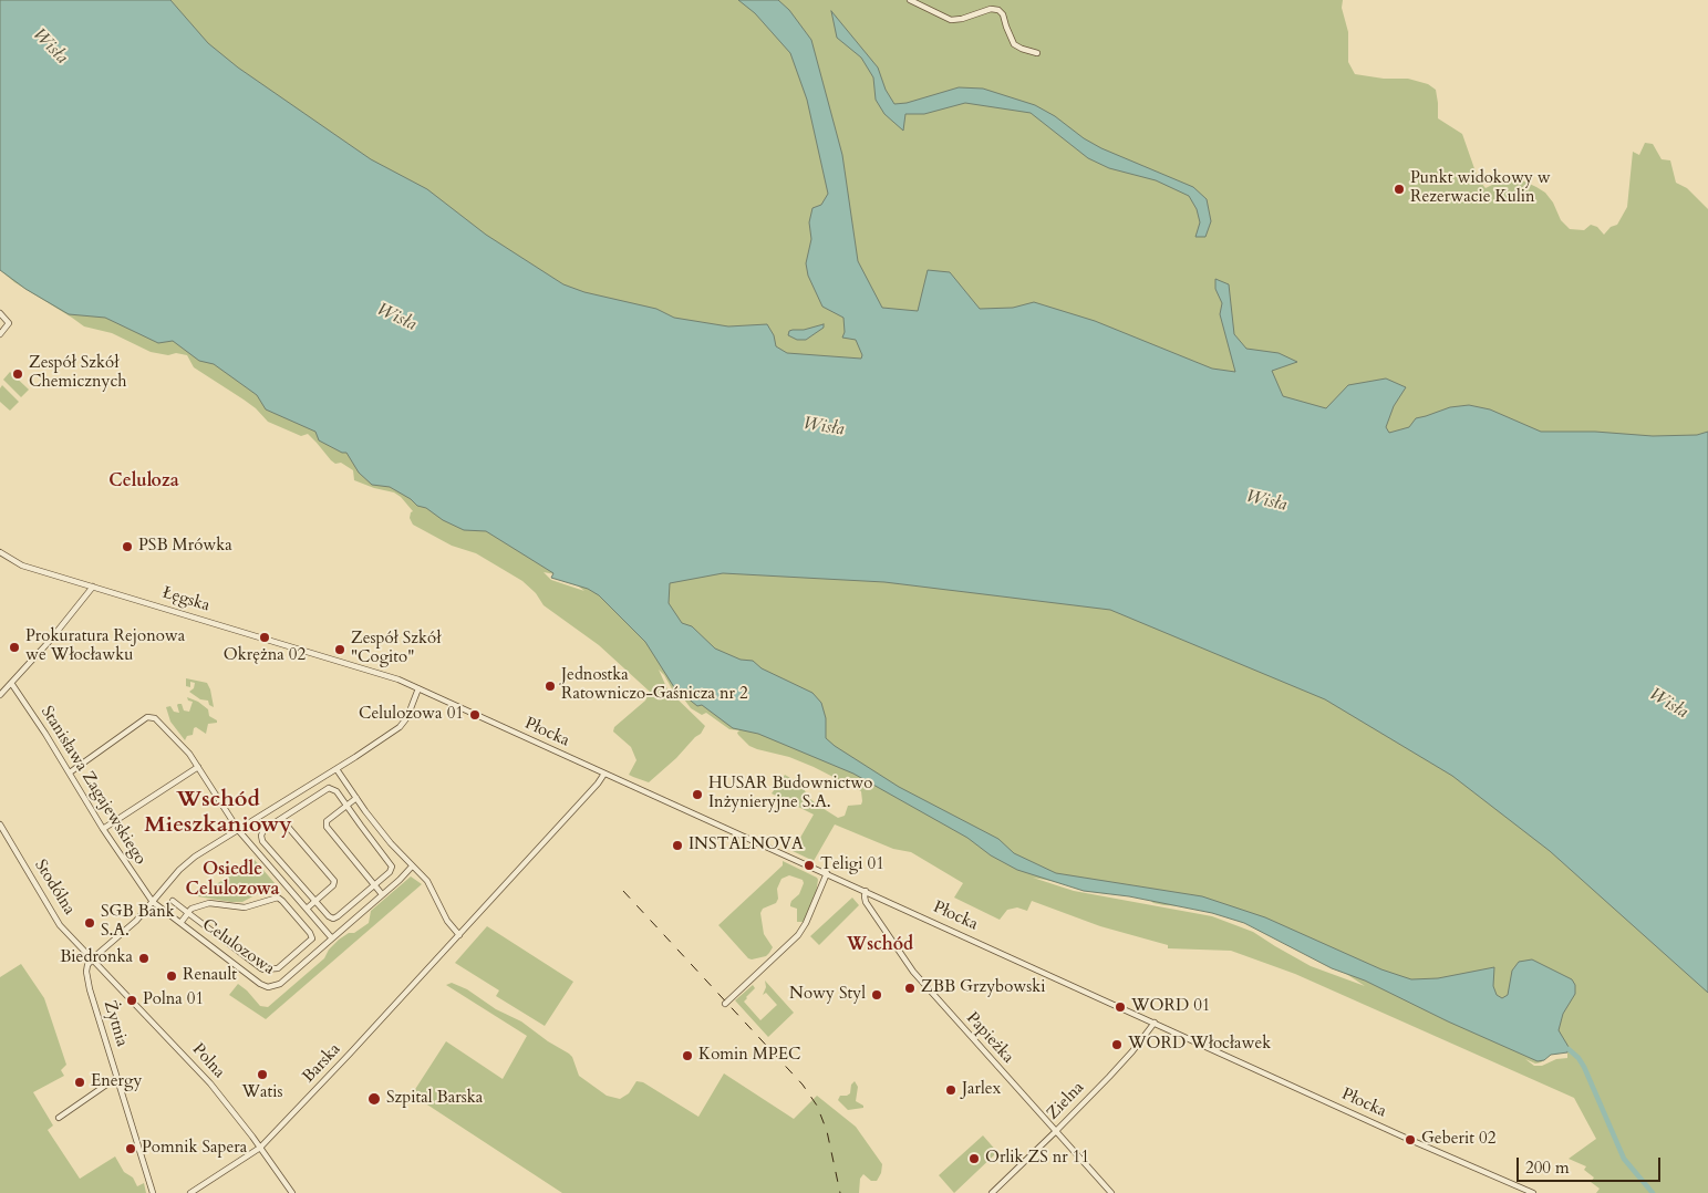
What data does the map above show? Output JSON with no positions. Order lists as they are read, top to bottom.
{
  "streets": {
    "street": [
      "Łęgska",
      "Płocka",
      "Stanisława Zagajewskiego",
      "Stodólna",
      "Celulozowa",
      "Żytnia",
      "Papieżka",
      "Polna",
      "Barska",
      "Zielna"
    ]
  },
  "crossings": [
    ["Łęgska", "Płocka"],
    ["Płocka", "Papieżka"],
    ["Płocka", "Barska"],
    ["Płocka", "Zielna"],
    ["Stanisława Zagajewskiego", "Celulozowa"],
    ["Stodólna", "Żytnia"],
    ["Stodólna", "Polna"],
    ["Żytnia", "Polna"],
    ["Papieżka", "Zielna"],
    ["Polna", "Barska"]
  ],
  "districts": [
    "Celuloza",
    "Wschód Mieszkaniowy",
    "Osiedle Celulozowa",
    "Wschód"
  ],
  "water": ["Wisła"],
  "places": [
    "Punkt widokowy w Rezerwacie Kulin",
    "Zespół Szkół Chemicznych",
    "PSB Mrówka",
    "Okrężna 02",
    "Prokuratura Rejonowa we Włocławku",
    "Zespół Szkół \"Cogito\"",
    "Jednostka Ratowniczo-Gaśnicza nr 2",
    "Celulozowa 01",
    "HUSAR Budownictwo Inżynieryjne S.A.",
    "INSTALNOVA",
    "Teligi 01",
    "SGB Bank S.A.",
    "Biedronka",
    "Renault",
    "ZBB Grzybowski",
    "Nowy Styl",
    "Polna 01",
    "WORD 01",
    "WORD Włocławek",
    "Komin MPEC",
    "Watis",
    "Energy",
    "Jarlex",
    "Szpital Barska",
    "Geberit 02",
    "Pomnik Sapera",
    "Orlik ZS nr 11"
  ],
  "scale_bar": "200 m"
}
